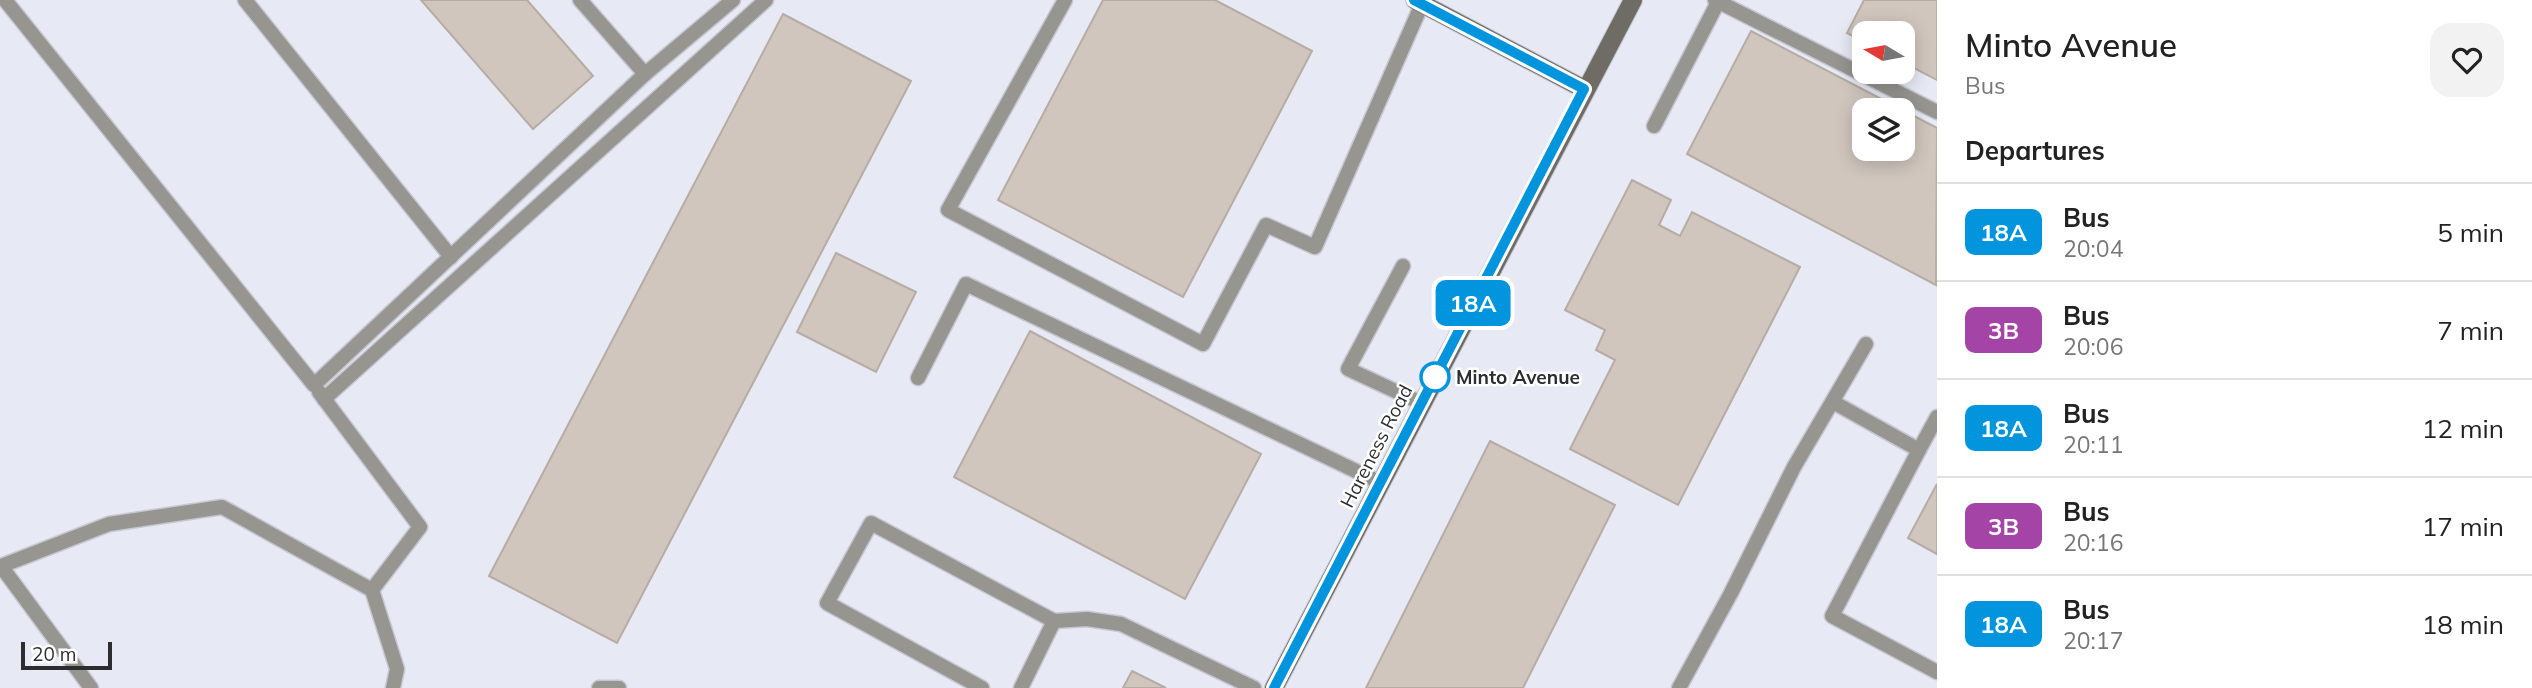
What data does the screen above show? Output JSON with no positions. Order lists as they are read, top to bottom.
{
  "streets": {
    "main road": ["Hareness Road"]
  },
  "places": ["Minto Avenue"],
  "lines": ["bus line 18A"],
  "scale_bar": "20 m",
  "north": "left",
  "page": {
    "on_map": "18A",
    "heading": [
      ["Minto Avenue", "Bus"],
      "Departures"
    ],
    "list": [
      {
        "mark": "18A",
        "name": "Bus",
        "note": "20:04",
        "value": "5 min"
      },
      {
        "mark": "3B",
        "name": "Bus",
        "note": "20:06",
        "value": "7 min"
      },
      {
        "mark": "18A",
        "name": "Bus",
        "note": "20:11",
        "value": "12 min"
      },
      {
        "mark": "3B",
        "name": "Bus",
        "note": "20:16",
        "value": "17 min"
      },
      {
        "mark": "18A",
        "name": "Bus",
        "note": "20:17",
        "value": "18 min"
      }
    ],
    "scale": "20 m"
  }
}
